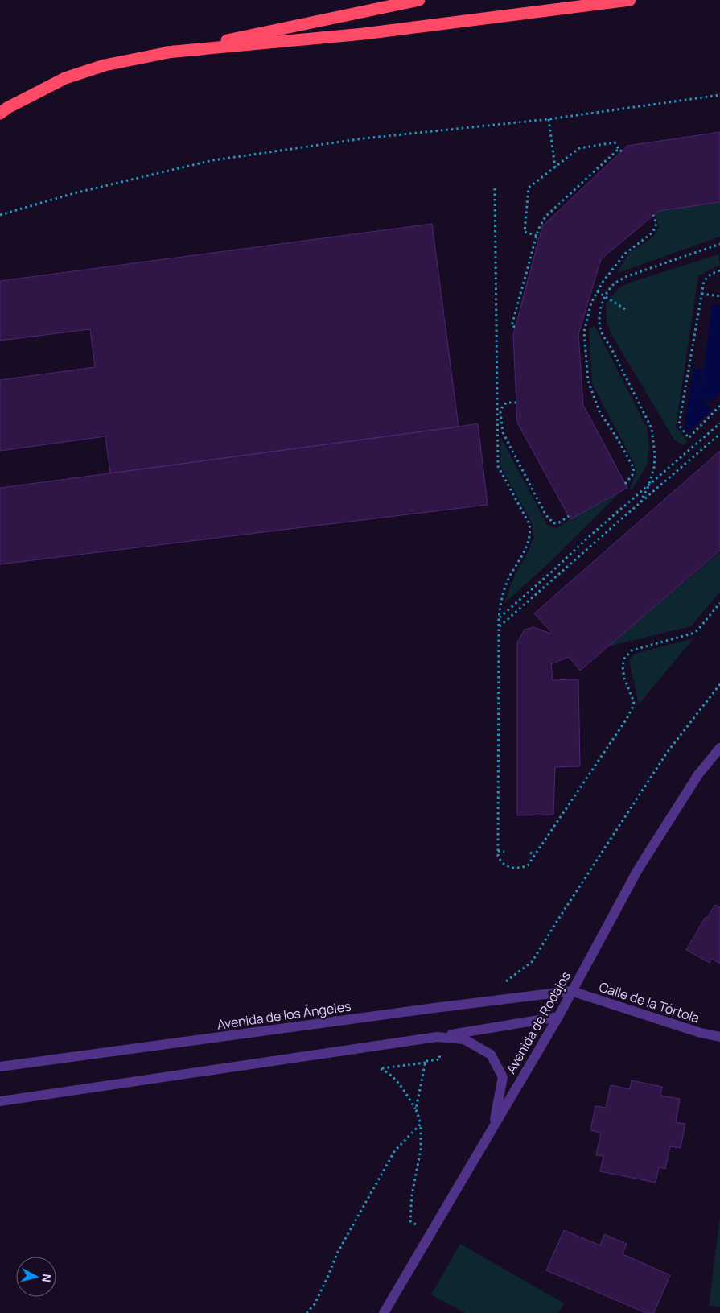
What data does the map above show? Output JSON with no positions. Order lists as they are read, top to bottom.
{
  "streets": {
    "street": ["Calle de la Tórtola", "Avenida de los Ángeles", "Avenida de Rodajos"]
  },
  "crossings": [
    ["Calle de la Tórtola", "Avenida de los Ángeles"],
    ["Calle de la Tórtola", "Avenida de Rodajos"],
    ["Avenida de los Ángeles", "Avenida de Rodajos"]
  ],
  "north": "right"
}
